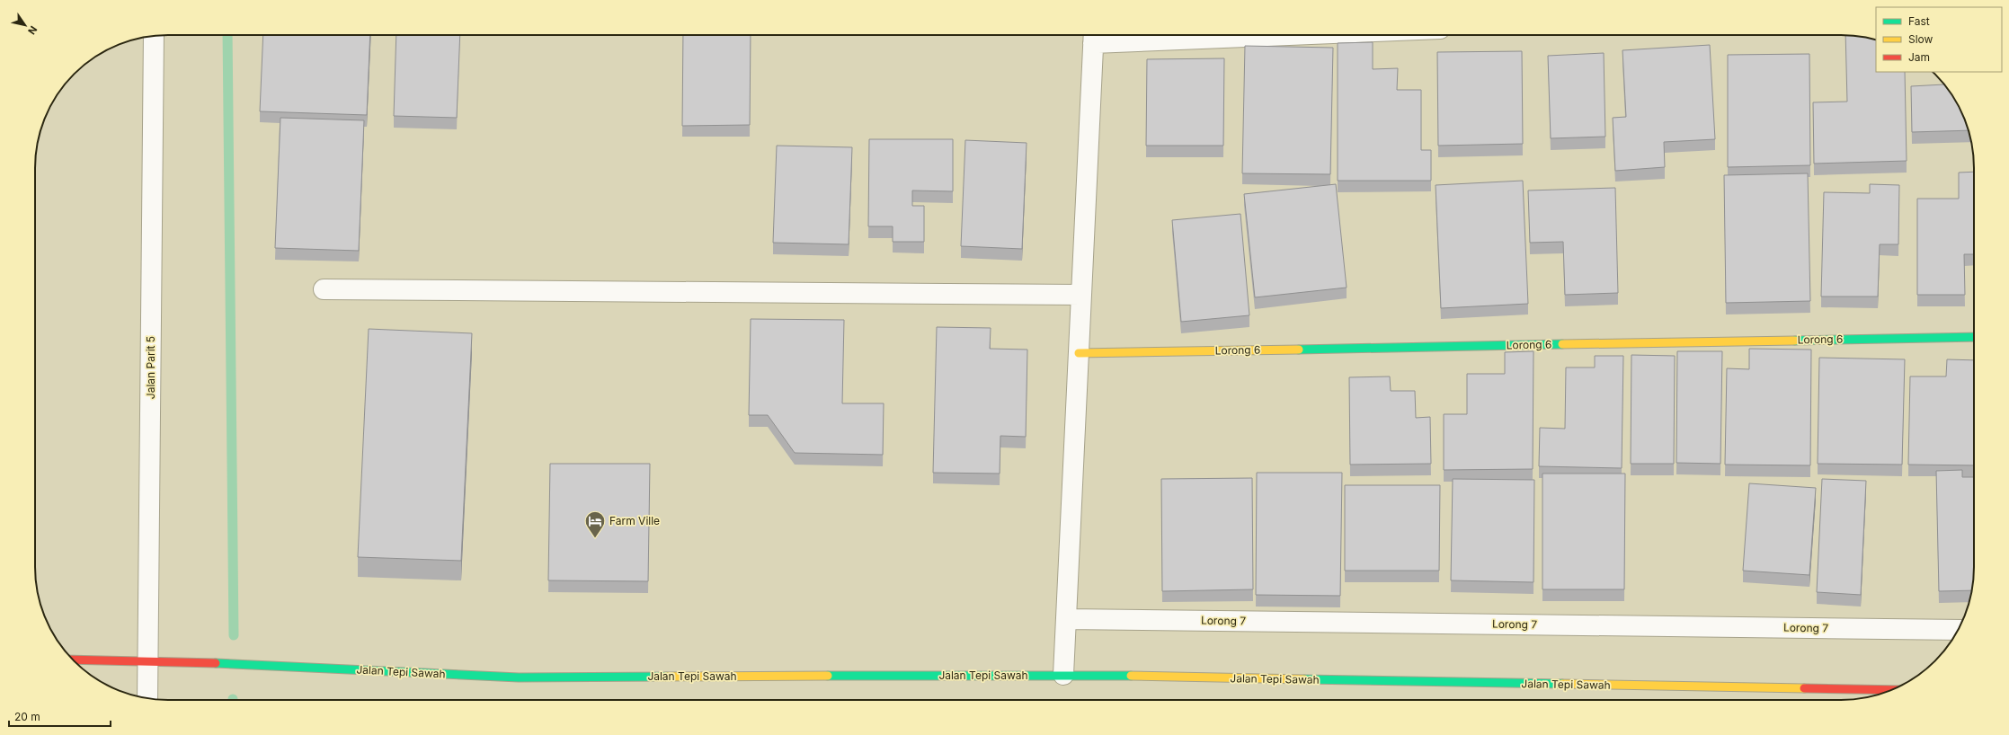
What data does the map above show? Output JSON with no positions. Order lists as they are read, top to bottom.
{
  "streets": {
    "street": [
      "Lorong 6",
      "Jalan Parit 5",
      "Lorong 7",
      "Jalan Tepi Sawah"
    ]
  },
  "crossings": [
    ["Jalan Parit 5", "Jalan Tepi Sawah"]
  ],
  "places": {
    "hotel": ["Farm Ville"]
  },
  "legend": ["Fast", "Slow", "Jam"],
  "scale_bar": "20 m",
  "north": "bottom right"
}
